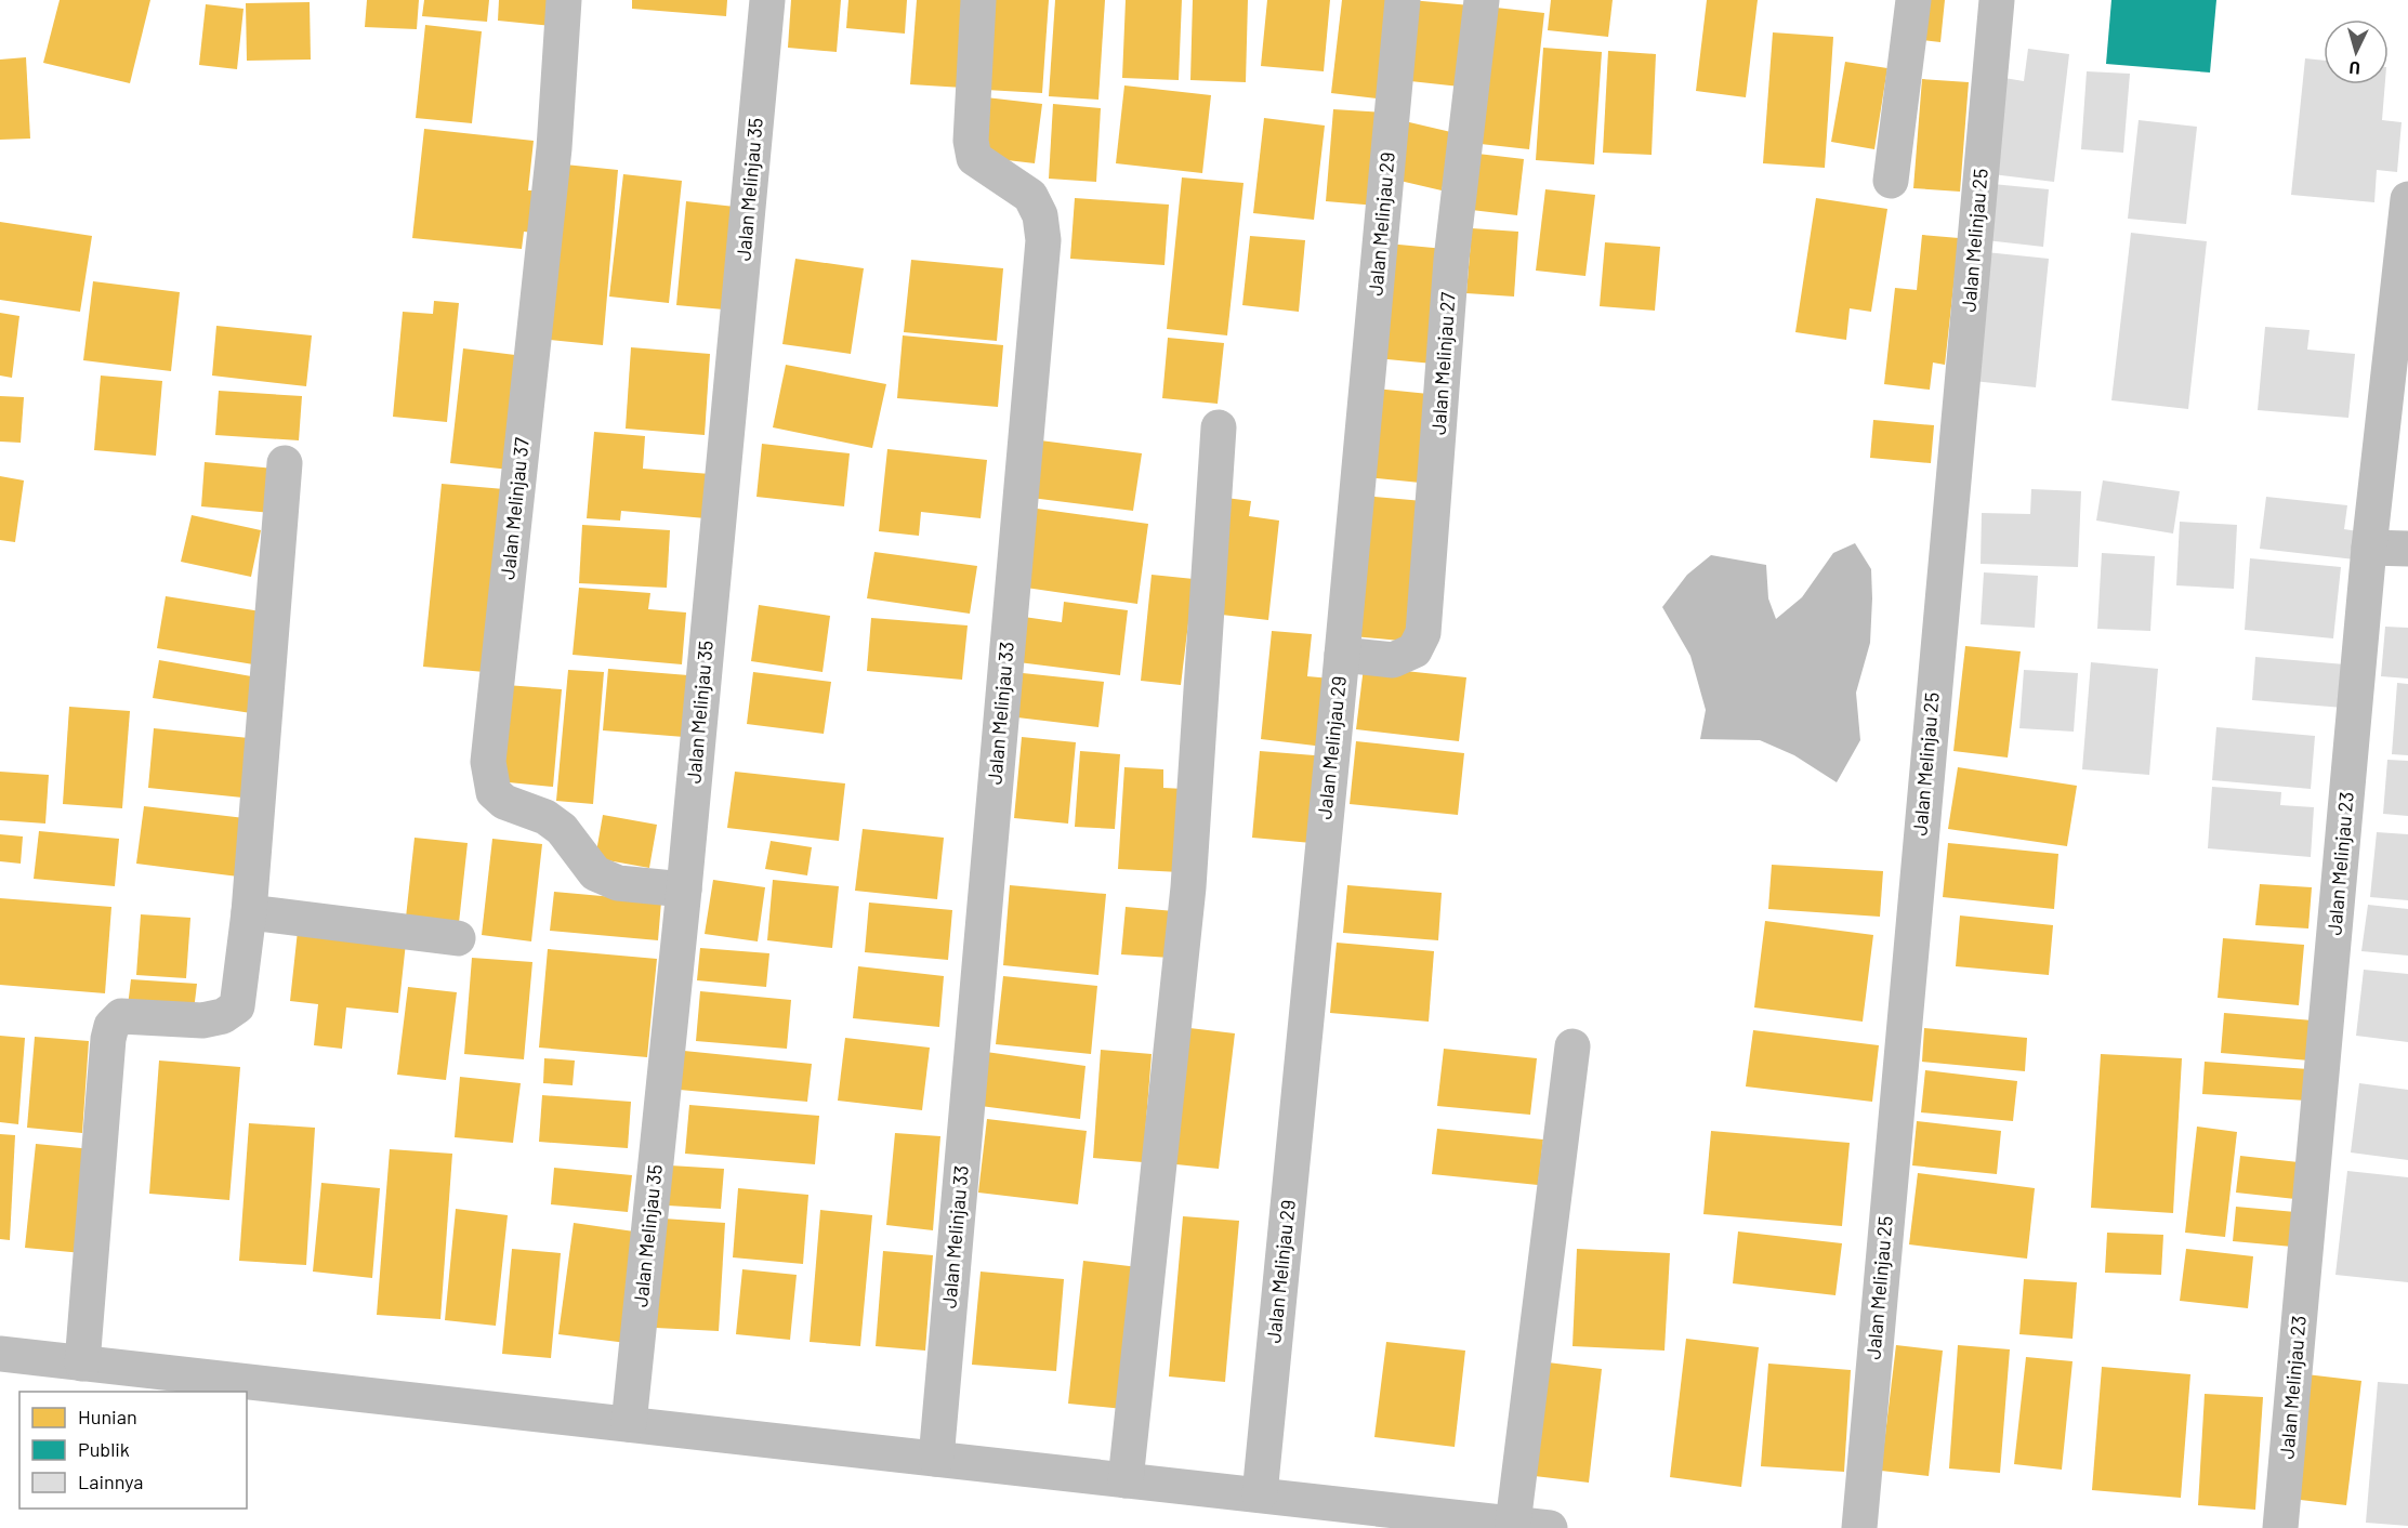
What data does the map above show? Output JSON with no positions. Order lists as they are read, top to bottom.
{
  "streets": {
    "street": [
      "Jalan Melinjau 35",
      "Jalan Melinjau 29",
      "Jalan Melinjau 25",
      "Jalan Melinjau 27",
      "Jalan Melinjau 37",
      "Jalan Melinjau 33",
      "Jalan Melinjau 23"
    ]
  },
  "crossings": [
    ["Jalan Melinjau 35", "Jalan Melinjau 37"],
    ["Jalan Melinjau 29", "Jalan Melinjau 27"]
  ],
  "legend": ["Hunian", "Publik", "Lainnya"],
  "north": "bottom"
}
